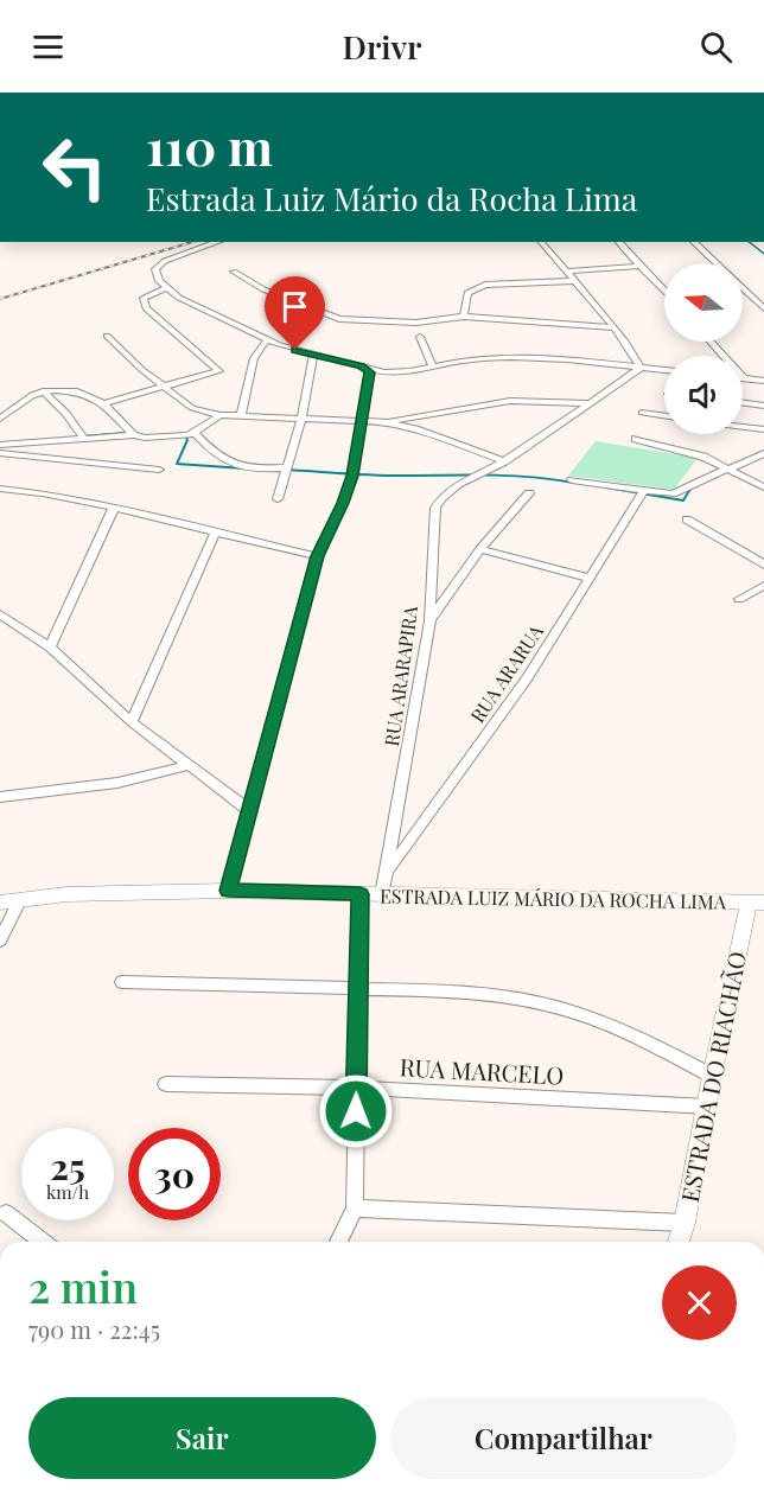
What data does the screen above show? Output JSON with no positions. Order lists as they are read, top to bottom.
{
  "streets": {
    "main road": ["ESTRADA LUIZ MÁRIO DA ROCHA LIMA"],
    "street": [
      "RUA ARARUA",
      "RUA ARARAPIRA",
      "RUA MARCELO",
      "ESTRADA DO RIACHÃO"
    ]
  },
  "crossings": [
    ["RUA ARARUA", "RUA ARARAPIRA"],
    ["RUA ARARAPIRA", "ESTRADA LUIZ MÁRIO DA ROCHA LIMA"],
    ["ESTRADA LUIZ MÁRIO DA ROCHA LIMA", "ESTRADA DO RIACHÃO"],
    ["RUA MARCELO", "ESTRADA DO RIACHÃO"]
  ],
  "north": "left",
  "page": {
    "header": "Drivr",
    "turn": ["110 m", "Estrada Luiz Mário da Rocha Lima"],
    "speed": "25 km/h",
    "limit": "30",
    "heading": ["2 min", "790 m · 22:45"],
    "buttons": ["Sair", "Compartilhar"]
  }
}
